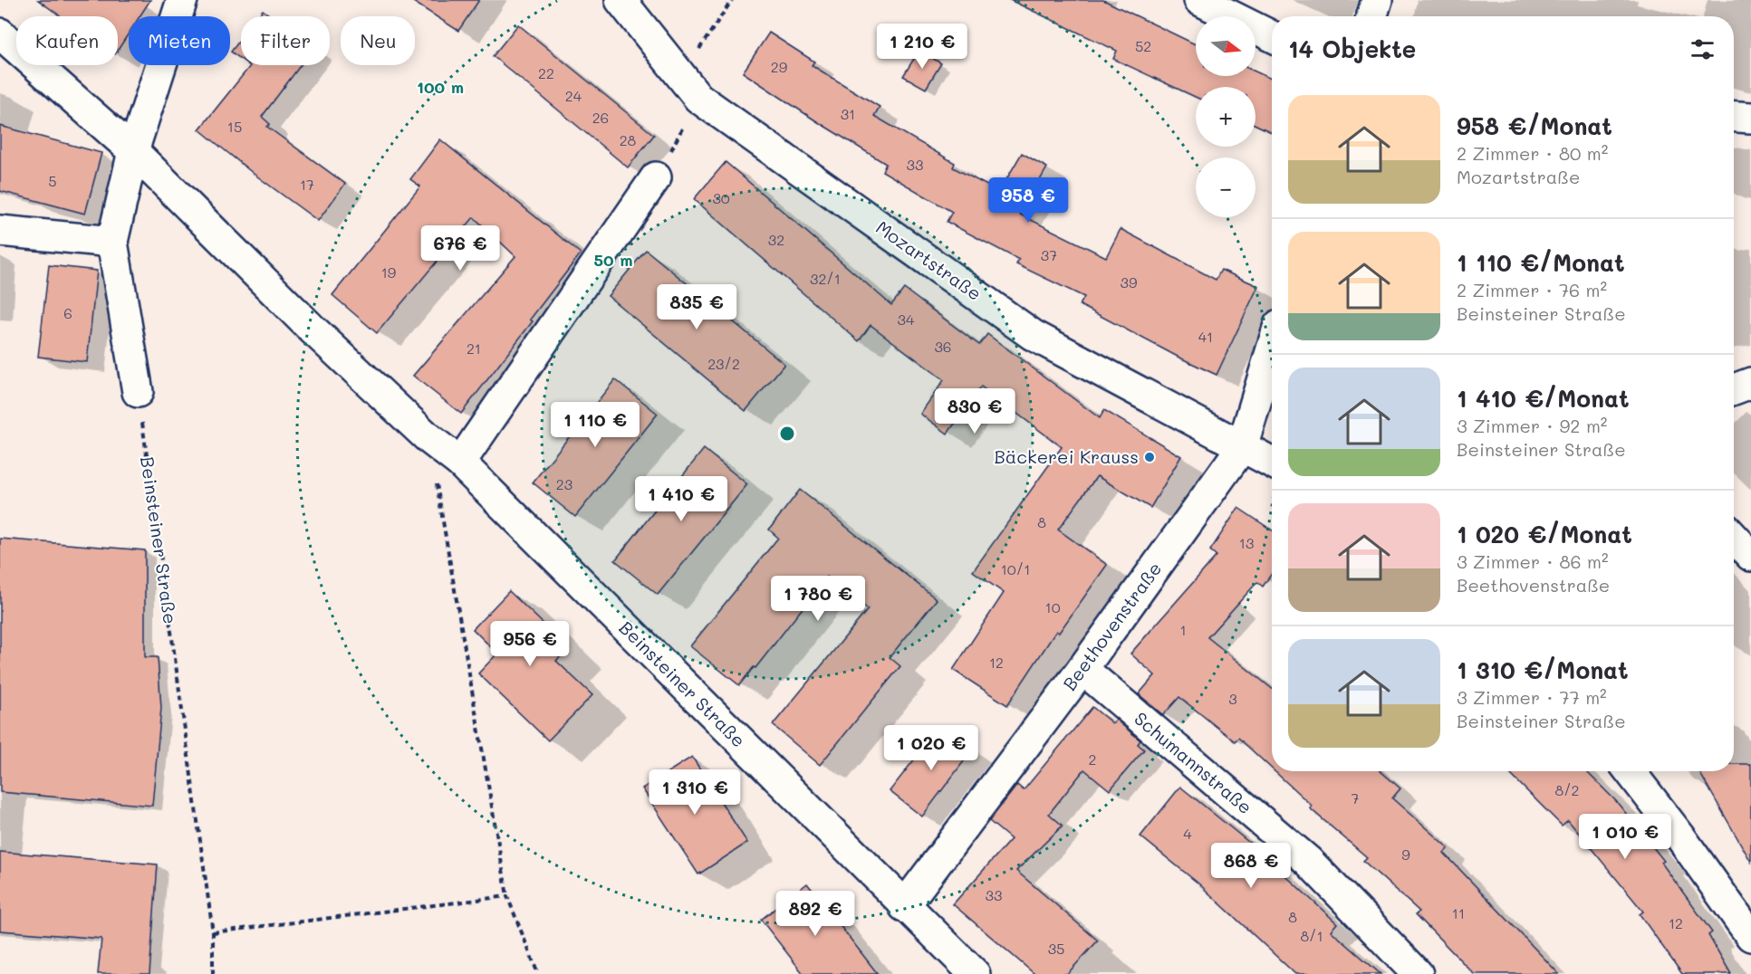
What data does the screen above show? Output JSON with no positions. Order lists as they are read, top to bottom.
{
  "streets": {
    "street": [
      "Mozartstraße",
      "Beinsteiner Straße",
      "Beethovenstraße",
      "Schumannstraße"
    ]
  },
  "crossings": [
    ["Mozartstraße", "Beethovenstraße"],
    ["Beinsteiner Straße", "Beethovenstraße"],
    ["Beethovenstraße", "Schumannstraße"]
  ],
  "places": ["Bäckerei Krauss"],
  "house_numbers": [
    "52",
    "29",
    "22",
    "24",
    "31",
    "26",
    "15",
    "28",
    "33",
    "5",
    "17",
    "30",
    "32",
    "37",
    "19",
    "32/1",
    "39",
    "6",
    "34",
    "41",
    "36",
    "21",
    "23/2",
    "23",
    "8",
    "13",
    "10/1",
    "10",
    "1",
    "12",
    "3",
    "2",
    "8/2",
    "7",
    "4",
    "9",
    "33",
    "11",
    "8",
    "12",
    "8/1",
    "35"
  ],
  "north": "right",
  "page": {
    "map_buttons": ["+", "−"],
    "chip": [
      "Kaufen",
      "Mieten",
      "Filter",
      "Neu"
    ],
    "heading": "14 Objekte",
    "price": [
      "1 210 €",
      "958 €",
      "676 €",
      "835 €",
      "830 €",
      "1 110 €",
      "1 410 €",
      "1 780 €",
      "956 €",
      "1 020 €",
      "1 310 €",
      "1 010 €",
      "868 €",
      "892 €"
    ],
    "list": [
      {
        "name": "958 €/Monat",
        "note": "2 Zimmer · 80 m² · Mozartstraße"
      },
      {
        "name": "1 110 €/Monat",
        "note": "2 Zimmer · 76 m² · Beinsteiner Straße"
      },
      {
        "name": "1 410 €/Monat",
        "note": "3 Zimmer · 92 m² · Beinsteiner Straße"
      },
      {
        "name": "1 020 €/Monat",
        "note": "3 Zimmer · 86 m² · Beethovenstraße"
      },
      {
        "name": "1 310 €/Monat",
        "note": "3 Zimmer · 77 m² · Beinsteiner Straße"
      }
    ]
  },
  "rings": ["100 m", "50 m"]
}
